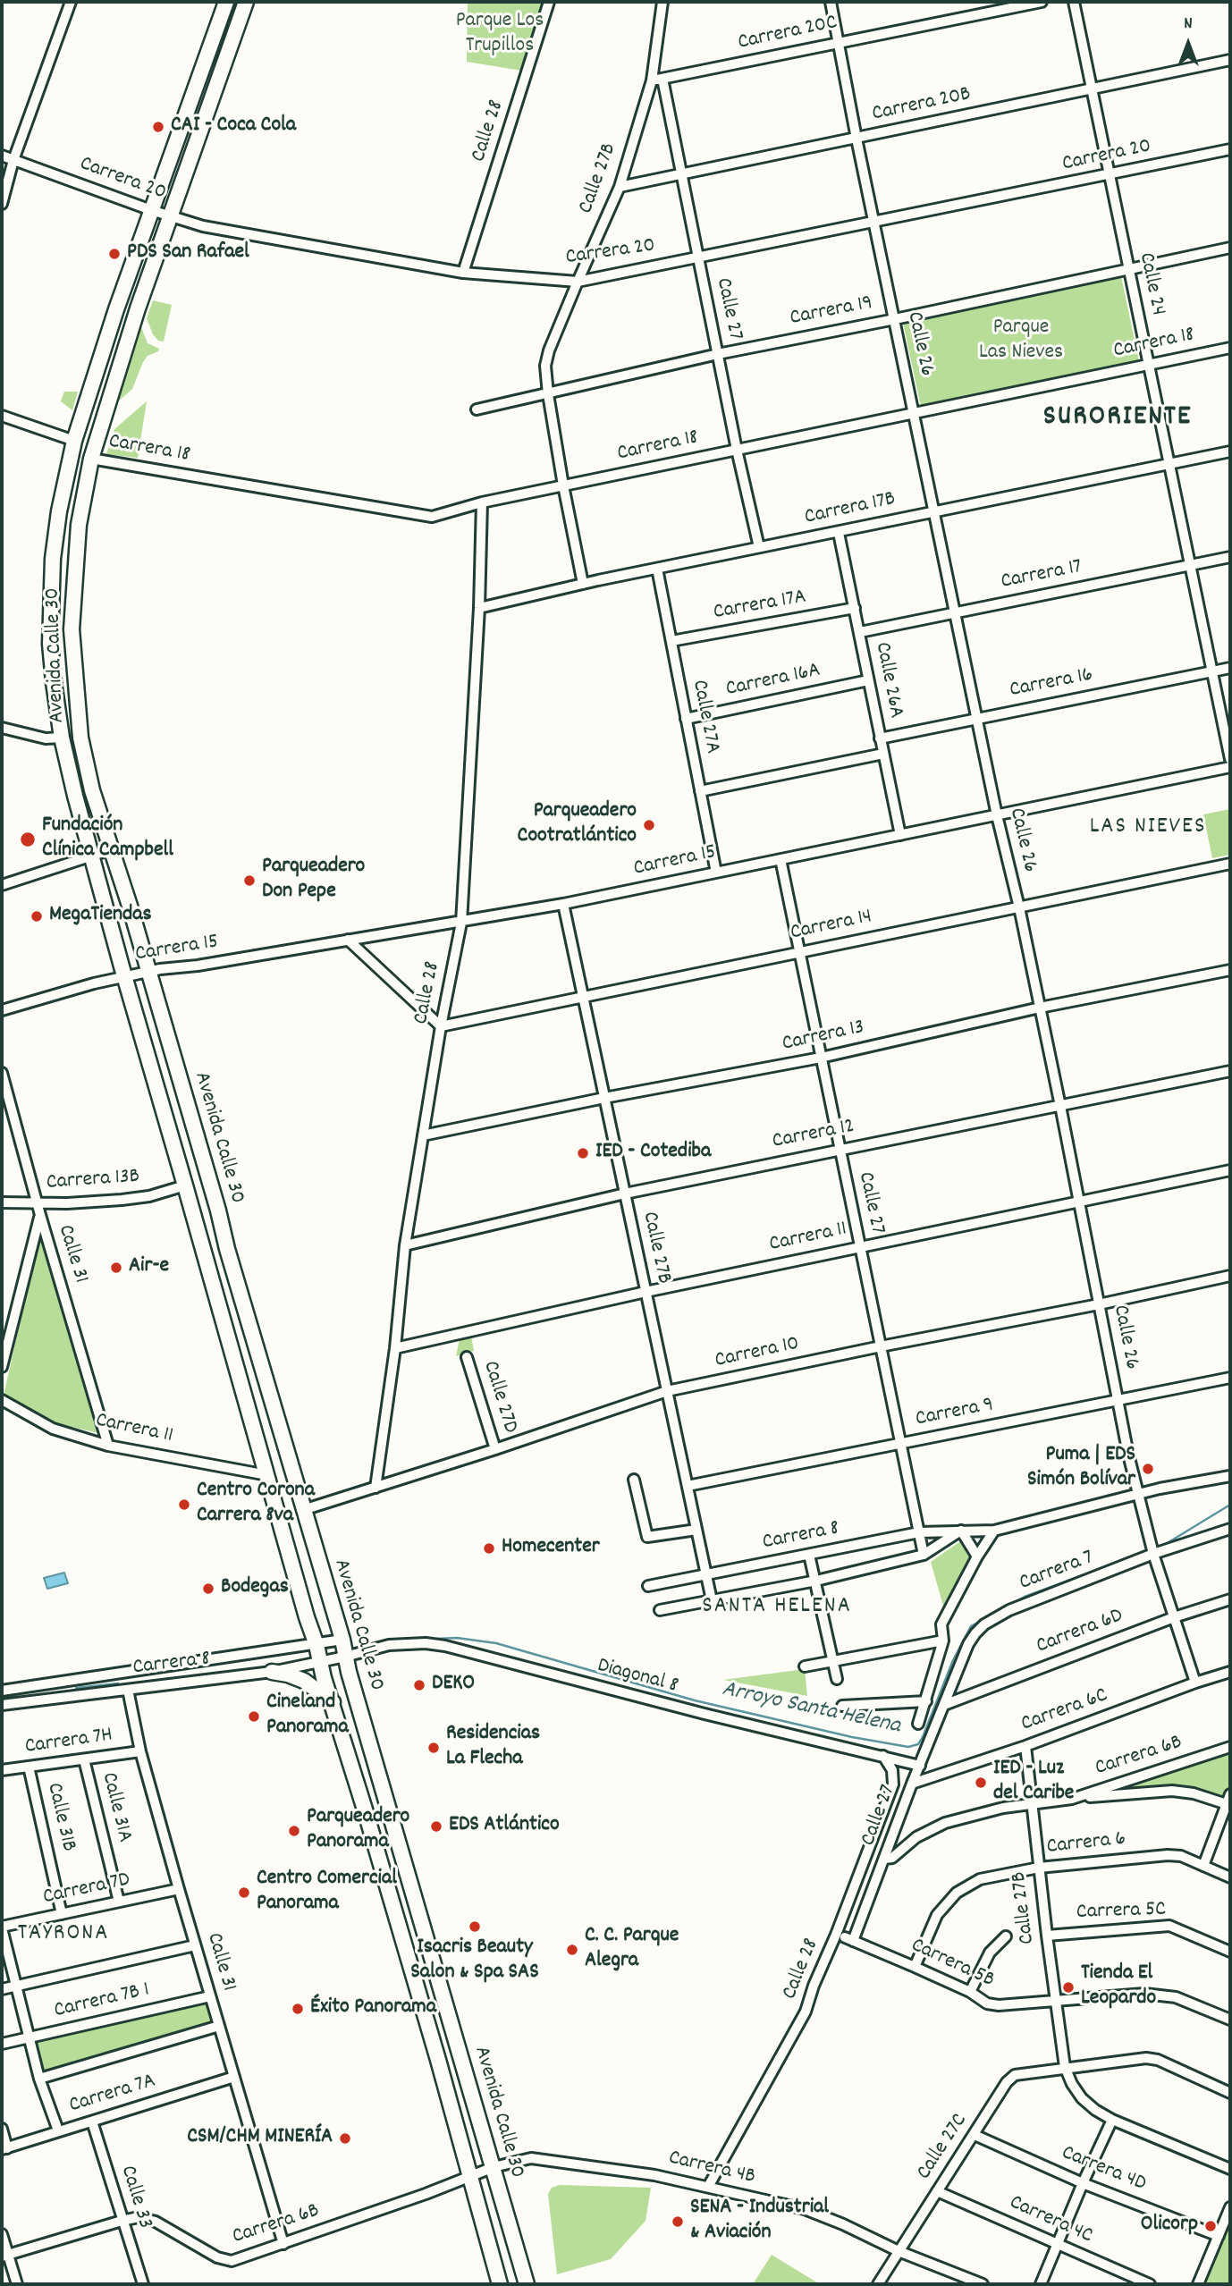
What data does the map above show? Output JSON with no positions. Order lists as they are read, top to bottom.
{
  "streets": {
    "highway": ["Avenida Calle 30"],
    "street": [
      "Carrera 20C",
      "Carrera 20B",
      "Calle 28",
      "Carrera 20",
      "Calle 27B",
      "Calle 24",
      "Calle 27",
      "Carrera 19",
      "Calle 26",
      "Carrera 18",
      "Carrera 17B",
      "Carrera 17",
      "Carrera 17A",
      "Calle 26A",
      "Carrera 16A",
      "Carrera 16",
      "Calle 27A",
      "Carrera 15",
      "Carrera 14",
      "Carrera 13",
      "Carrera 12",
      "Carrera 13B",
      "Carrera 11",
      "Calle 31",
      "Carrera 10",
      "Calle 27D",
      "Carrera 9",
      "Carrera 8",
      "Carrera 7",
      "Carrera 6D",
      "Diagonal 8",
      "Carrera 6C",
      "Carrera 7H",
      "Carrera 6B",
      "Calle 31A",
      "Calle 31B",
      "Carrera 6",
      "Carrera 7D",
      "Carrera 5C",
      "Carrera 5B",
      "Carrera 7B 1",
      "Carrera 7A",
      "Calle 27C",
      "Carrera 4B",
      "Carrera 4D",
      "Calle 33",
      "Carrera 4C"
    ]
  },
  "crossings": [
    ["Carrera 20C", "Calle 27B"],
    ["Carrera 20C", "Calle 27"],
    ["Carrera 20C", "Calle 26"],
    ["Carrera 20B", "Calle 27B"],
    ["Carrera 20B", "Calle 24"],
    ["Carrera 20B", "Calle 27"],
    ["Carrera 20B", "Calle 26"],
    ["Calle 28", "Carrera 20"],
    ["Calle 28", "Carrera 18"],
    ["Calle 28", "Carrera 17B"],
    ["Calle 28", "Carrera 15"],
    ["Calle 28", "Carrera 14"],
    ["Calle 28", "Carrera 13"],
    ["Calle 28", "Carrera 12"],
    ["Calle 28", "Carrera 11"],
    ["Calle 28", "Carrera 10"],
    ["Calle 28", "Diagonal 8"],
    ["Calle 28", "Carrera 4B"],
    ["Carrera 20", "Calle 27B"],
    ["Carrera 20", "Calle 24"],
    ["Carrera 20", "Calle 27"],
    ["Carrera 20", "Calle 26"],
    ["Carrera 20", "Avenida Calle 30"],
    ["Calle 27B", "Calle 27"],
    ["Calle 27B", "Carrera 19"],
    ["Calle 27B", "Carrera 18"],
    ["Calle 27B", "Carrera 17B"],
    ["Calle 27B", "Carrera 15"],
    ["Calle 27B", "Carrera 14"],
    ["Calle 27B", "Carrera 13"],
    ["Calle 27B", "Carrera 12"],
    ["Calle 27B", "Carrera 11"],
    ["Calle 27B", "Carrera 10"],
    ["Calle 27B", "Carrera 9"],
    ["Calle 27B", "Carrera 8"],
    ["Calle 27B", "Carrera 6C"],
    ["Calle 27B", "Carrera 6B"],
    ["Calle 27B", "Carrera 6"],
    ["Calle 27B", "Carrera 5C"],
    ["Calle 27B", "Carrera 5B"],
    ["Calle 27B", "Calle 27C"],
    ["Calle 24", "Carrera 19"],
    ["Calle 24", "Carrera 18"],
    ["Calle 24", "Carrera 17B"],
    ["Calle 24", "Carrera 17"],
    ["Calle 24", "Carrera 16"],
    ["Calle 27", "Carrera 19"],
    ["Calle 27", "Carrera 18"],
    ["Calle 27", "Carrera 17B"],
    ["Calle 27", "Carrera 15"],
    ["Calle 27", "Carrera 14"],
    ["Calle 27", "Carrera 13"],
    ["Calle 27", "Carrera 12"],
    ["Calle 27", "Carrera 11"],
    ["Calle 27", "Carrera 10"],
    ["Calle 27", "Carrera 9"],
    ["Calle 27", "Carrera 8"],
    ["Calle 27", "Carrera 7"],
    ["Calle 27", "Carrera 6D"],
    ["Calle 27", "Diagonal 8"],
    ["Calle 27", "Carrera 6C"],
    ["Calle 27", "Carrera 6B"],
    ["Calle 27", "Carrera 5B"],
    ["Carrera 19", "Calle 26"],
    ["Calle 26", "Carrera 18"],
    ["Calle 26", "Carrera 17B"],
    ["Calle 26", "Carrera 17"],
    ["Calle 26", "Carrera 16"],
    ["Calle 26", "Carrera 15"],
    ["Calle 26", "Carrera 14"],
    ["Calle 26", "Carrera 13"],
    ["Calle 26", "Carrera 12"],
    ["Calle 26", "Carrera 11"],
    ["Calle 26", "Carrera 10"],
    ["Calle 26", "Carrera 9"],
    ["Calle 26", "Carrera 8"],
    ["Calle 26", "Carrera 7"],
    ["Calle 26", "Carrera 6D"],
    ["Calle 26", "Carrera 6C"],
    ["Carrera 18", "Avenida Calle 30"],
    ["Carrera 17B", "Calle 26A"],
    ["Carrera 17B", "Calle 27A"],
    ["Carrera 17", "Calle 26A"],
    ["Carrera 17A", "Calle 26A"],
    ["Carrera 17A", "Calle 27A"],
    ["Avenida Calle 30", "Carrera 15"],
    ["Avenida Calle 30", "Carrera 13B"],
    ["Avenida Calle 30", "Carrera 11"],
    ["Avenida Calle 30", "Carrera 10"],
    ["Avenida Calle 30", "Carrera 8"],
    ["Avenida Calle 30", "Diagonal 8"],
    ["Avenida Calle 30", "Carrera 6B"],
    ["Avenida Calle 30", "Carrera 4B"],
    ["Calle 26A", "Carrera 16A"],
    ["Calle 26A", "Carrera 16"],
    ["Calle 26A", "Carrera 15"],
    ["Carrera 16A", "Calle 27A"],
    ["Calle 27A", "Carrera 15"],
    ["Carrera 13B", "Calle 31"],
    ["Carrera 11", "Calle 31"],
    ["Calle 31", "Carrera 8"],
    ["Calle 31", "Carrera 7H"],
    ["Calle 31", "Carrera 6B"],
    ["Calle 31", "Carrera 7D"],
    ["Calle 31", "Carrera 7B 1"],
    ["Calle 31", "Carrera 7A"],
    ["Carrera 10", "Calle 27D"],
    ["Carrera 8", "Diagonal 8"],
    ["Carrera 7", "Carrera 6D"],
    ["Carrera 7H", "Calle 31A"],
    ["Carrera 7H", "Calle 31B"],
    ["Carrera 6B", "Carrera 4B"],
    ["Carrera 6B", "Calle 33"],
    ["Calle 31A", "Carrera 7D"],
    ["Calle 31B", "Carrera 7D"],
    ["Carrera 6", "Carrera 5B"],
    ["Carrera 7A", "Calle 33"],
    ["Calle 27C", "Carrera 4B"],
    ["Calle 27C", "Carrera 4D"],
    ["Calle 27C", "Carrera 4C"]
  ],
  "districts": [
    "SURORIENTE",
    "LAS NIEVES",
    "SANTA HELENA",
    "TAYRONA"
  ],
  "water": ["Arroyo Santa Helena"],
  "parks": ["Parque Los Trupillos", "Parque Las Nieves"],
  "places": [
    "CAI - Coca Cola",
    "PDS San Rafael",
    "Parqueadero Cootratlántico",
    "Fundación Clínica Campbell",
    "Parqueadero Don Pepe",
    "MegaTiendas",
    "IED - Cotediba",
    "Air-e",
    "Puma | EDS Simón Bolívar",
    "Centro Corona Carrera 8va",
    "Homecenter",
    "Bodegas",
    "DEKO",
    "Cineland Panorama",
    "Residencias La Flecha",
    "IED - Luz del Caribe",
    "EDS Atlántico",
    "Parqueadero Panorama",
    "Centro Comercial Panorama",
    "Isacris Beauty Salon & Spa SAS",
    "C. C. Parque Alegra",
    "Tienda El Leopardo",
    "Éxito Panorama",
    "CSM/CHM MINERÍA",
    "SENA - Industrial & Aviación",
    "Olicorp"
  ],
  "north": "top"
}
